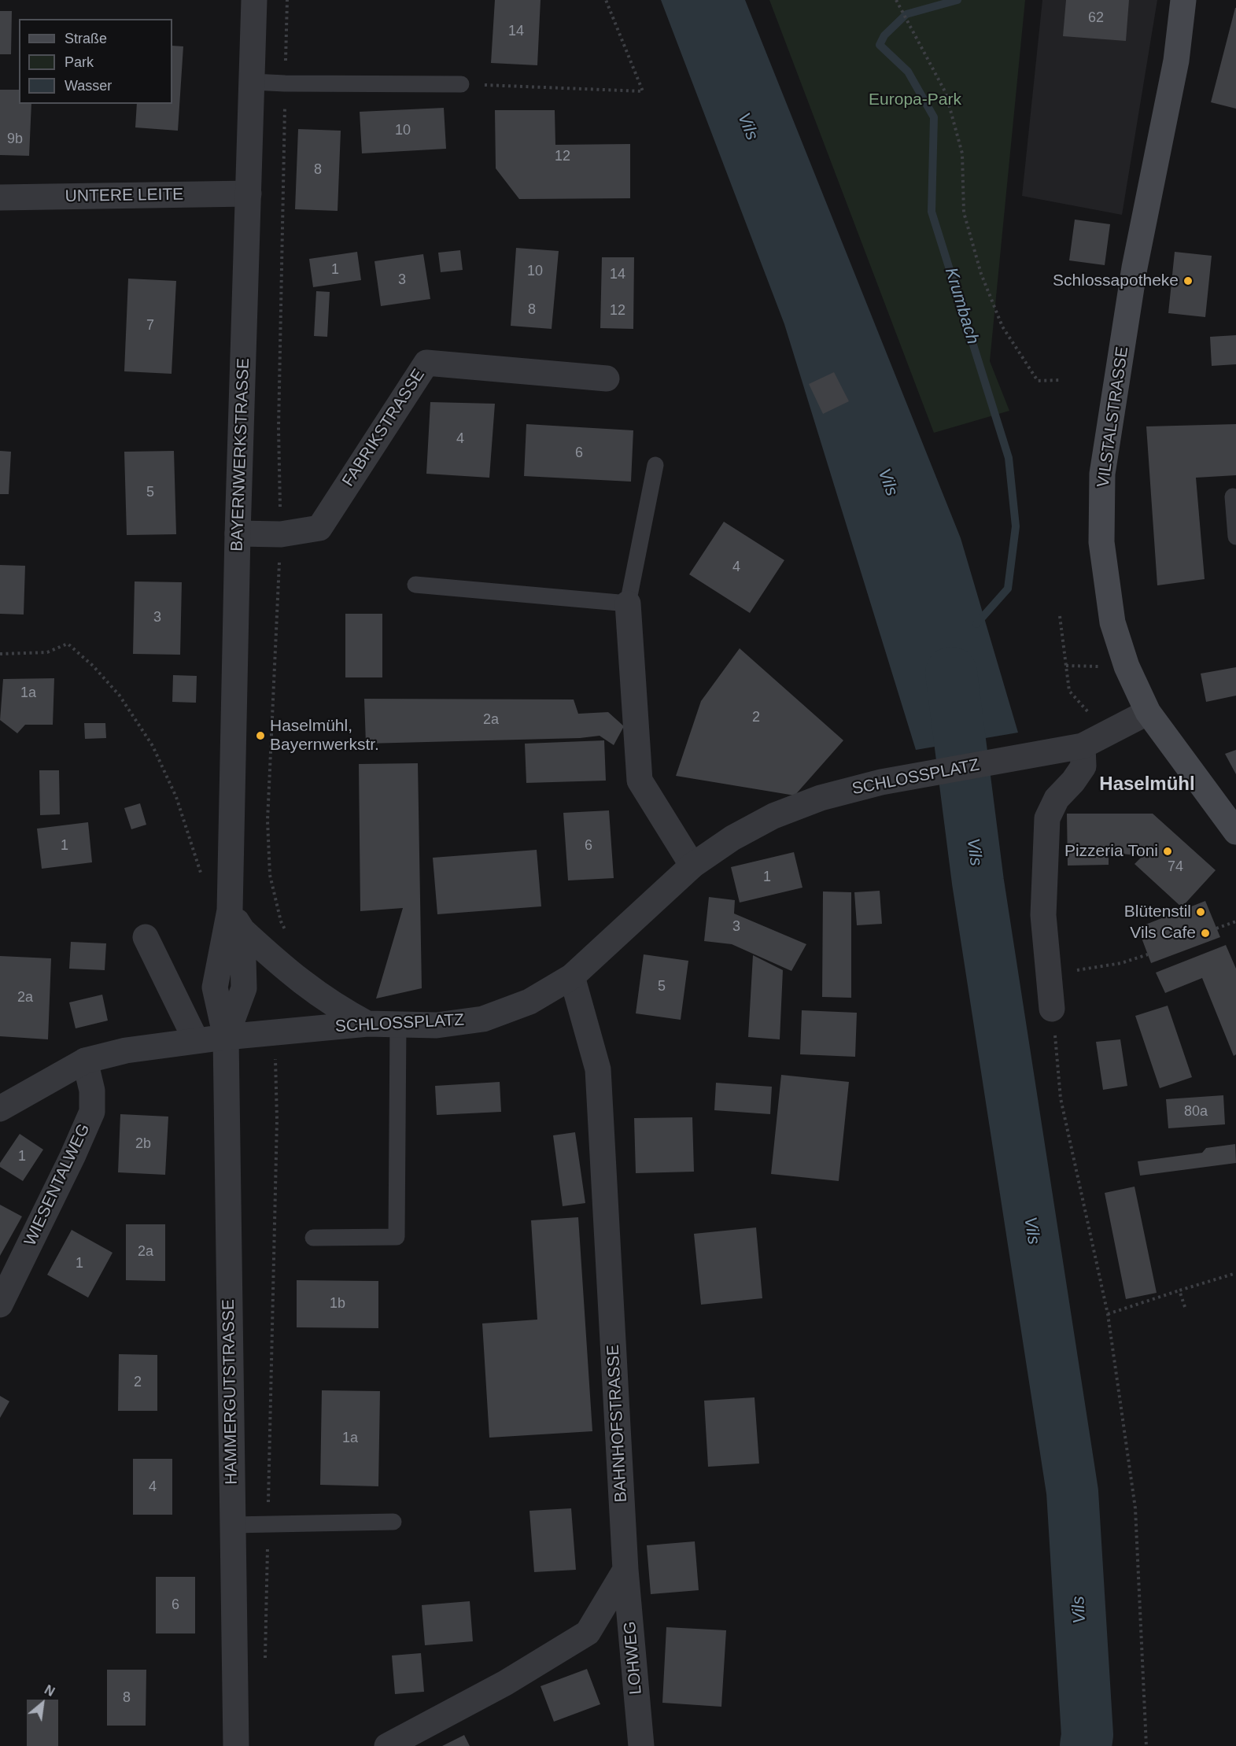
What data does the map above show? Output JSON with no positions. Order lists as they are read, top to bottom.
{
  "streets": {
    "main road": ["VILSTALSTRASSE"],
    "street": [
      "UNTERE LEITE",
      "FABRIKSTRASSE",
      "BAYERNWERKSTRASSE",
      "SCHLOSSPLATZ",
      "WIESENTALWEG",
      "HAMMERGUTSTRASSE",
      "BAHNHOFSTRASSE",
      "LOHWEG"
    ]
  },
  "crossings": [
    ["UNTERE LEITE", "BAYERNWERKSTRASSE"],
    ["VILSTALSTRASSE", "SCHLOSSPLATZ"],
    ["FABRIKSTRASSE", "BAYERNWERKSTRASSE"],
    ["BAYERNWERKSTRASSE", "SCHLOSSPLATZ"],
    ["BAYERNWERKSTRASSE", "HAMMERGUTSTRASSE"],
    ["SCHLOSSPLATZ", "WIESENTALWEG"],
    ["SCHLOSSPLATZ", "HAMMERGUTSTRASSE"],
    ["SCHLOSSPLATZ", "BAHNHOFSTRASSE"],
    ["BAHNHOFSTRASSE", "LOHWEG"]
  ],
  "districts": ["Haselmühl"],
  "water": ["Vils", "Krumbach"],
  "parks": ["Europa-Park"],
  "places": [
    "Schlossapotheke",
    "Haselmühl, Bayernwerkstr.",
    "Pizzeria Toni",
    "Blütenstil",
    "Vils Cafe"
  ],
  "house_numbers": [
    "62",
    "14",
    "10",
    "9b",
    "12",
    "8",
    "1",
    "10",
    "14",
    "3",
    "8",
    "12",
    "7",
    "4",
    "6",
    "5",
    "4",
    "3",
    "1a",
    "2",
    "2a",
    "1",
    "6",
    "74",
    "1",
    "3",
    "5",
    "2a",
    "80a",
    "2b",
    "1",
    "2a",
    "1",
    "1b",
    "2",
    "1a",
    "4",
    "6",
    "8"
  ],
  "legend": ["Straße", "Park", "Wasser"],
  "north": "top right"
}
